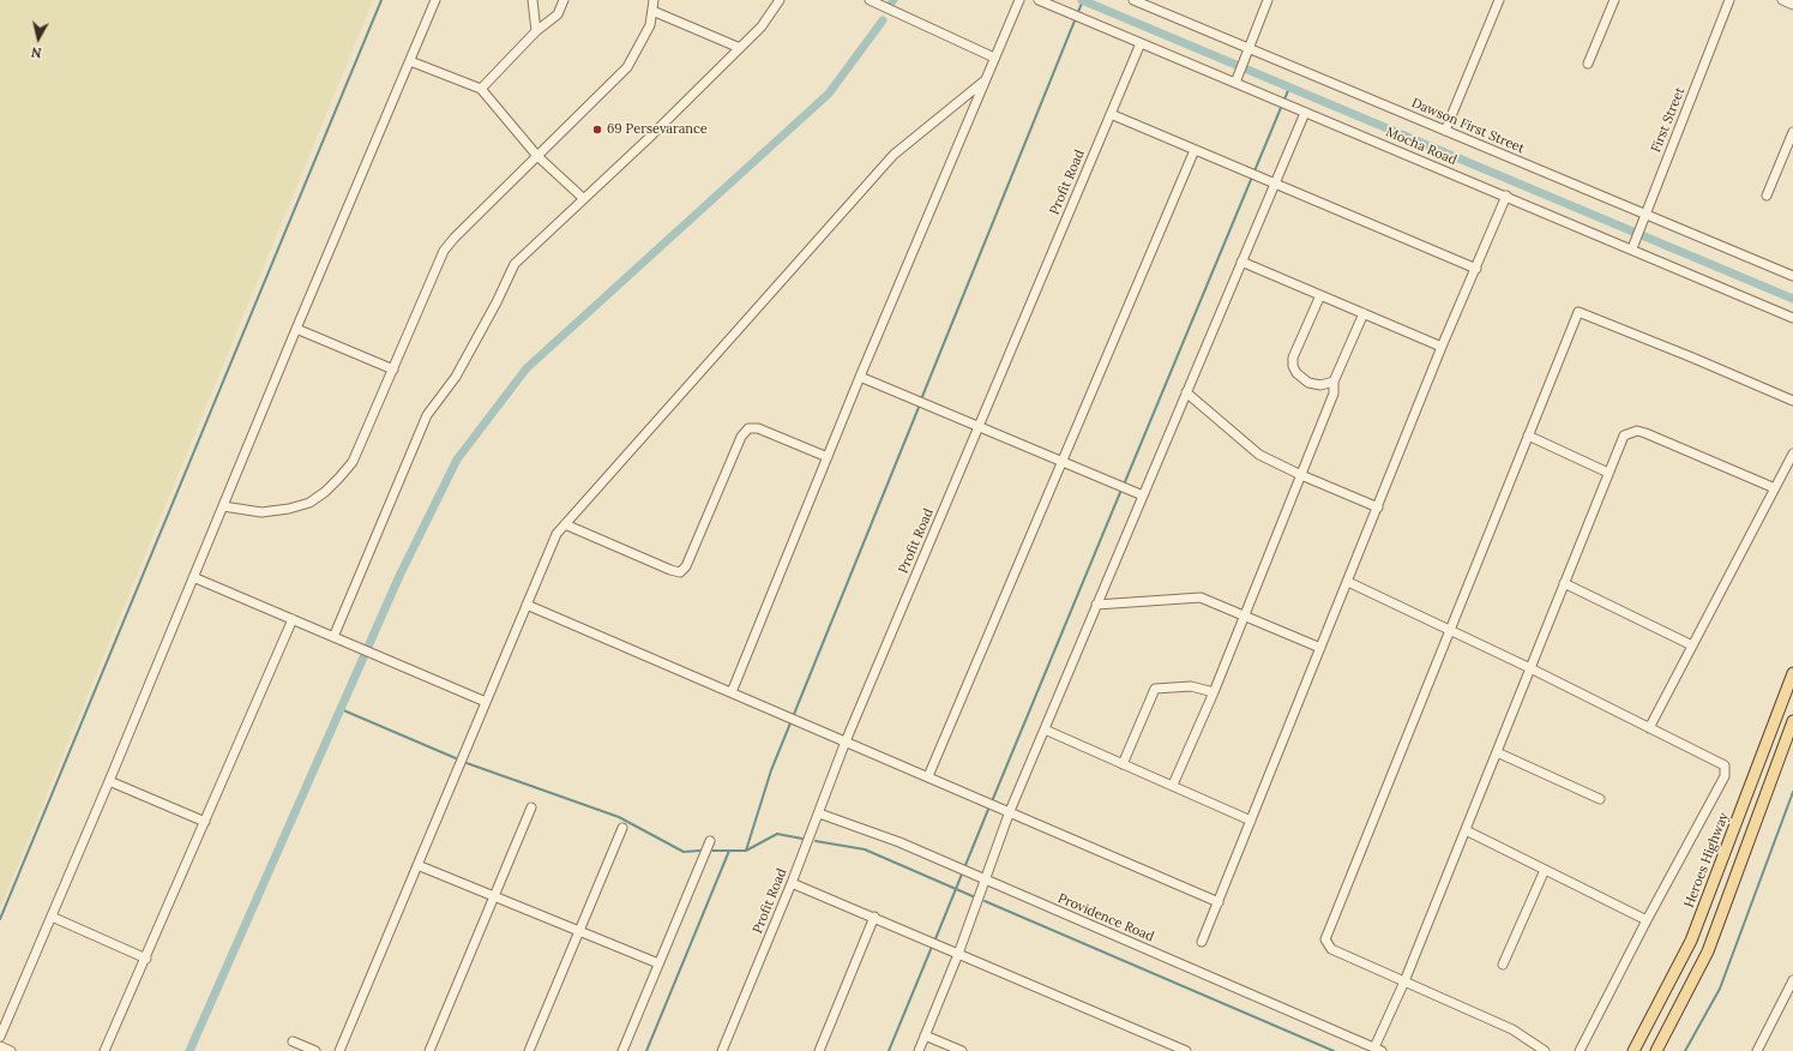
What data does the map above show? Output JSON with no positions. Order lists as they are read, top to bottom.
{
  "streets": {
    "main road": ["Heroes Highway"],
    "street": [
      "First Street",
      "Dawson First Street",
      "Mocha Road",
      "Profit Road",
      "Providence Road"
    ]
  },
  "crossings": [
    ["First Street", "Dawson First Street"],
    ["First Street", "Mocha Road"],
    ["Mocha Road", "Profit Road"],
    ["Profit Road", "Providence Road"]
  ],
  "places": ["69 Persevarance"],
  "north": "bottom"
}
